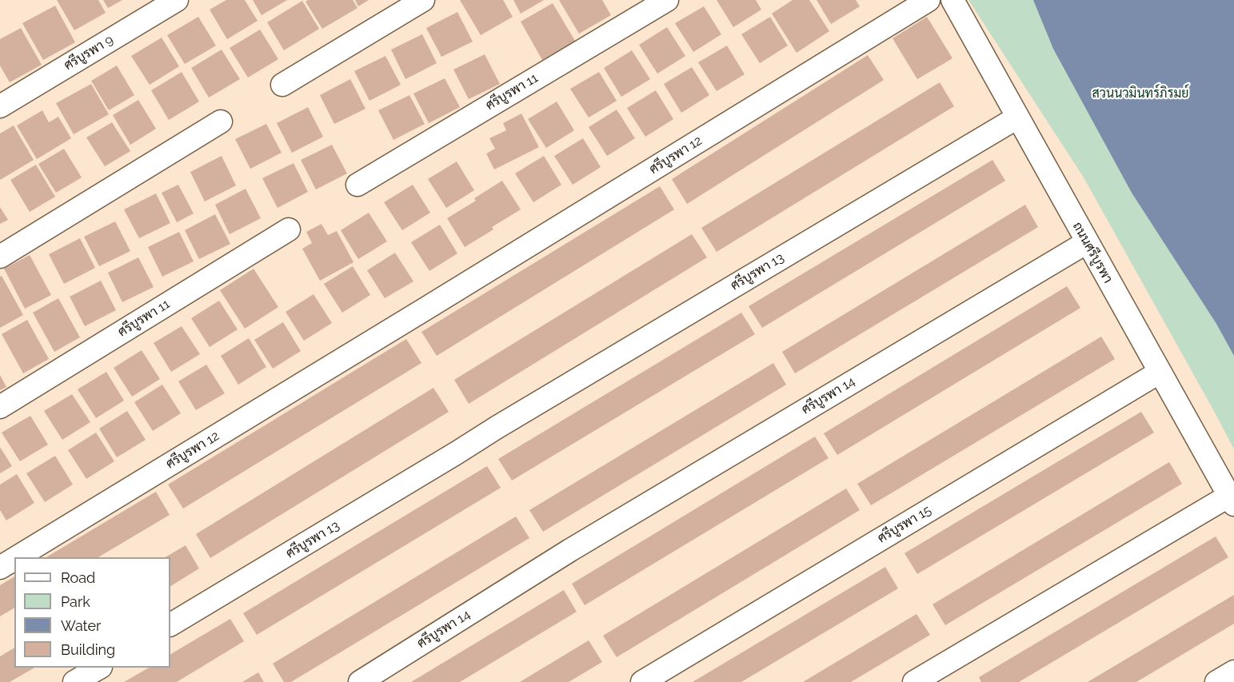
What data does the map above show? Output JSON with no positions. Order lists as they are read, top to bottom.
{
  "streets": {
    "street": [
      "ศรีบูรพา 9",
      "ศรีบูรพา 11",
      "ศรีบูรพา 12",
      "ถนนศรีบูรพา",
      "ศรีบูรพา 13",
      "ศรีบูรพา 14",
      "ศรีบูรพา 15"
    ]
  },
  "crossings": [
    ["ถนนศรีบูรพา", "ศรีบูรพา 13"],
    ["ถนนศรีบูรพา", "ศรีบูรพา 14"],
    ["ถนนศรีบูรพา", "ศรีบูรพา 15"]
  ],
  "parks": ["สวนนวมินทร์ภิรมย์"],
  "legend": [
    "Road",
    "Park",
    "Water",
    "Building"
  ]
}
